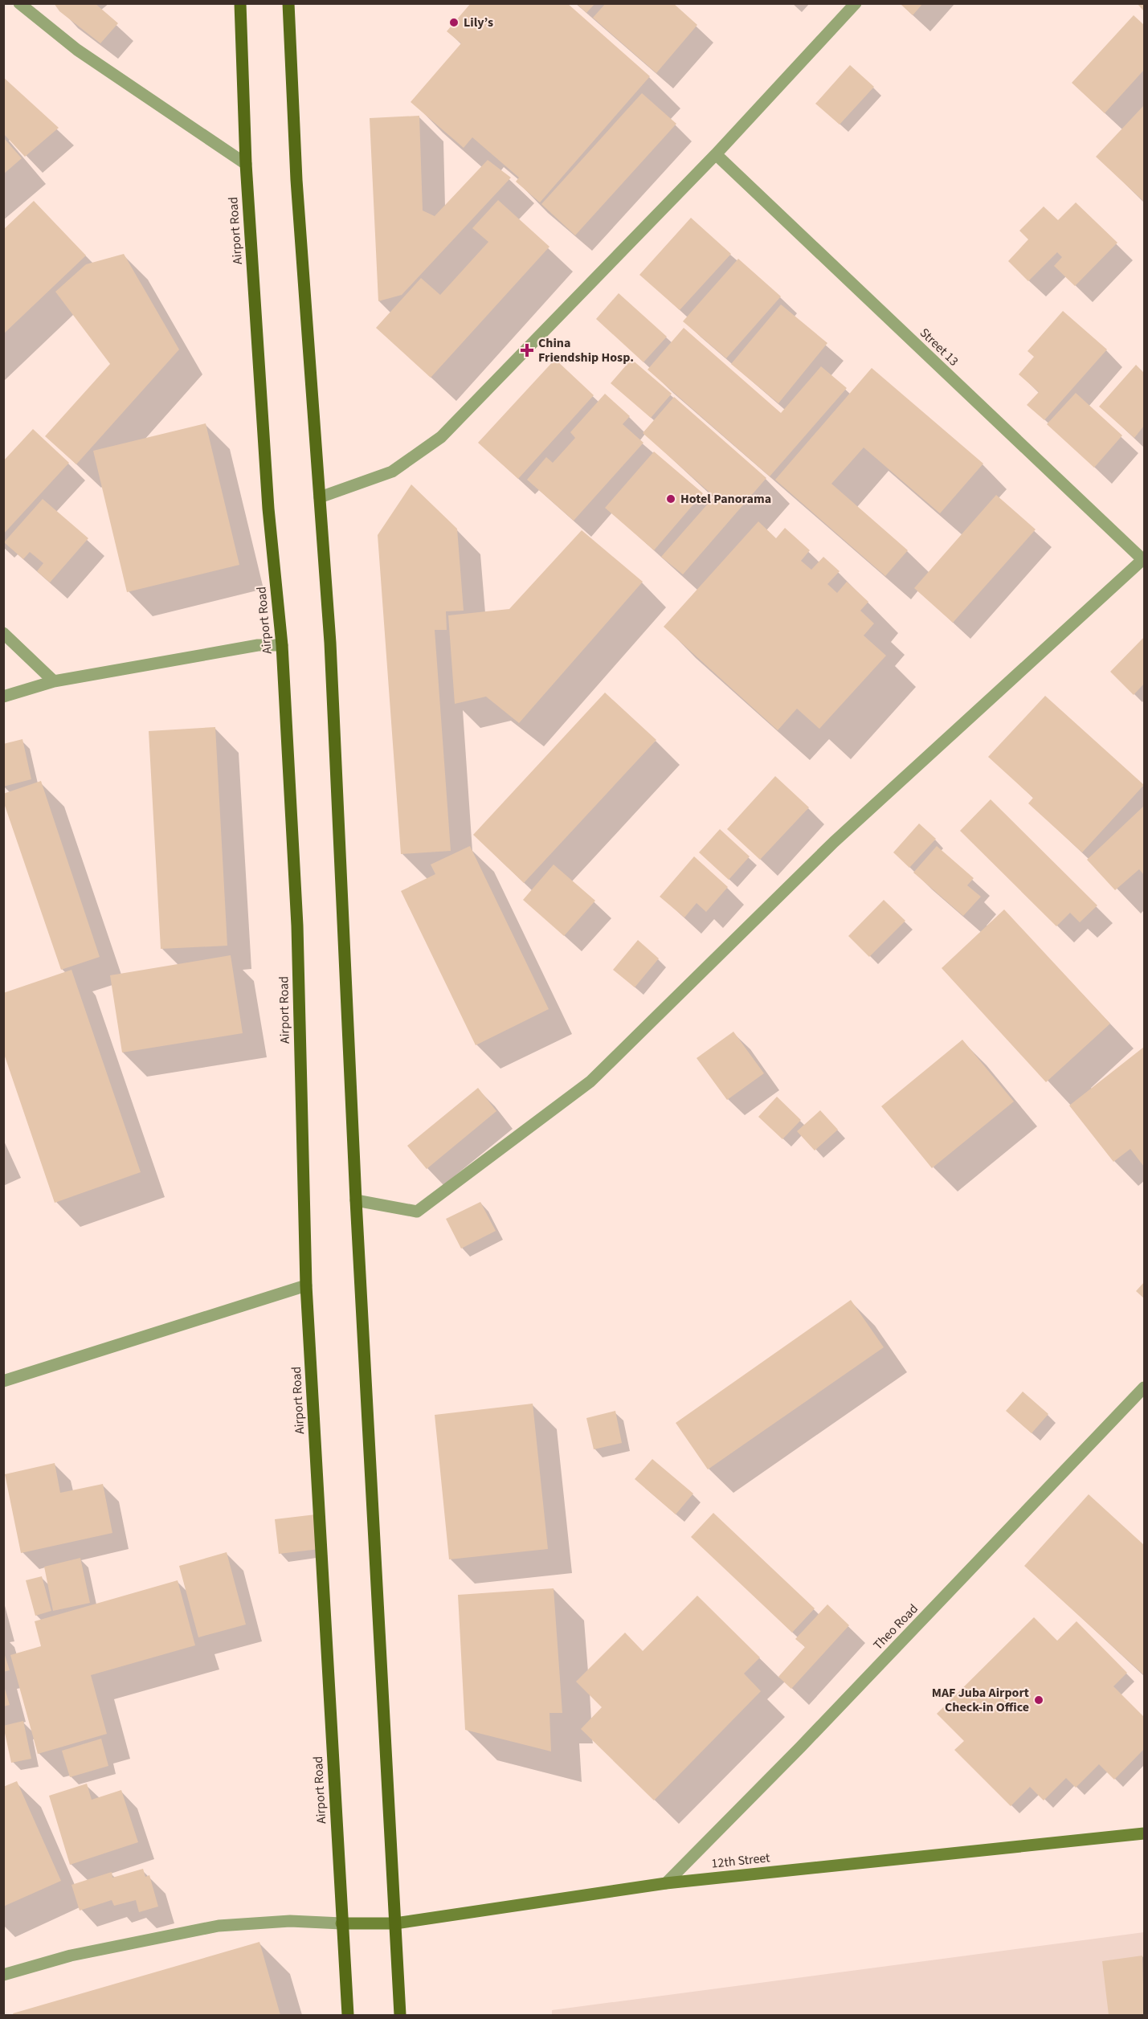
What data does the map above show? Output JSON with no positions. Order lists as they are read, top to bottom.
{
  "streets": {
    "main road": ["Airport Road"],
    "street": ["Street 13", "Theo Road", "12th Street"]
  },
  "crossings": [
    ["Airport Road", "12th Street"],
    ["Theo Road", "12th Street"]
  ],
  "places": {
    "other": ["Lily’s", "Hotel Panorama", "MAF Juba Airport Check-in Office"],
    "health": ["China Friendship Hosp."]
  }
}
